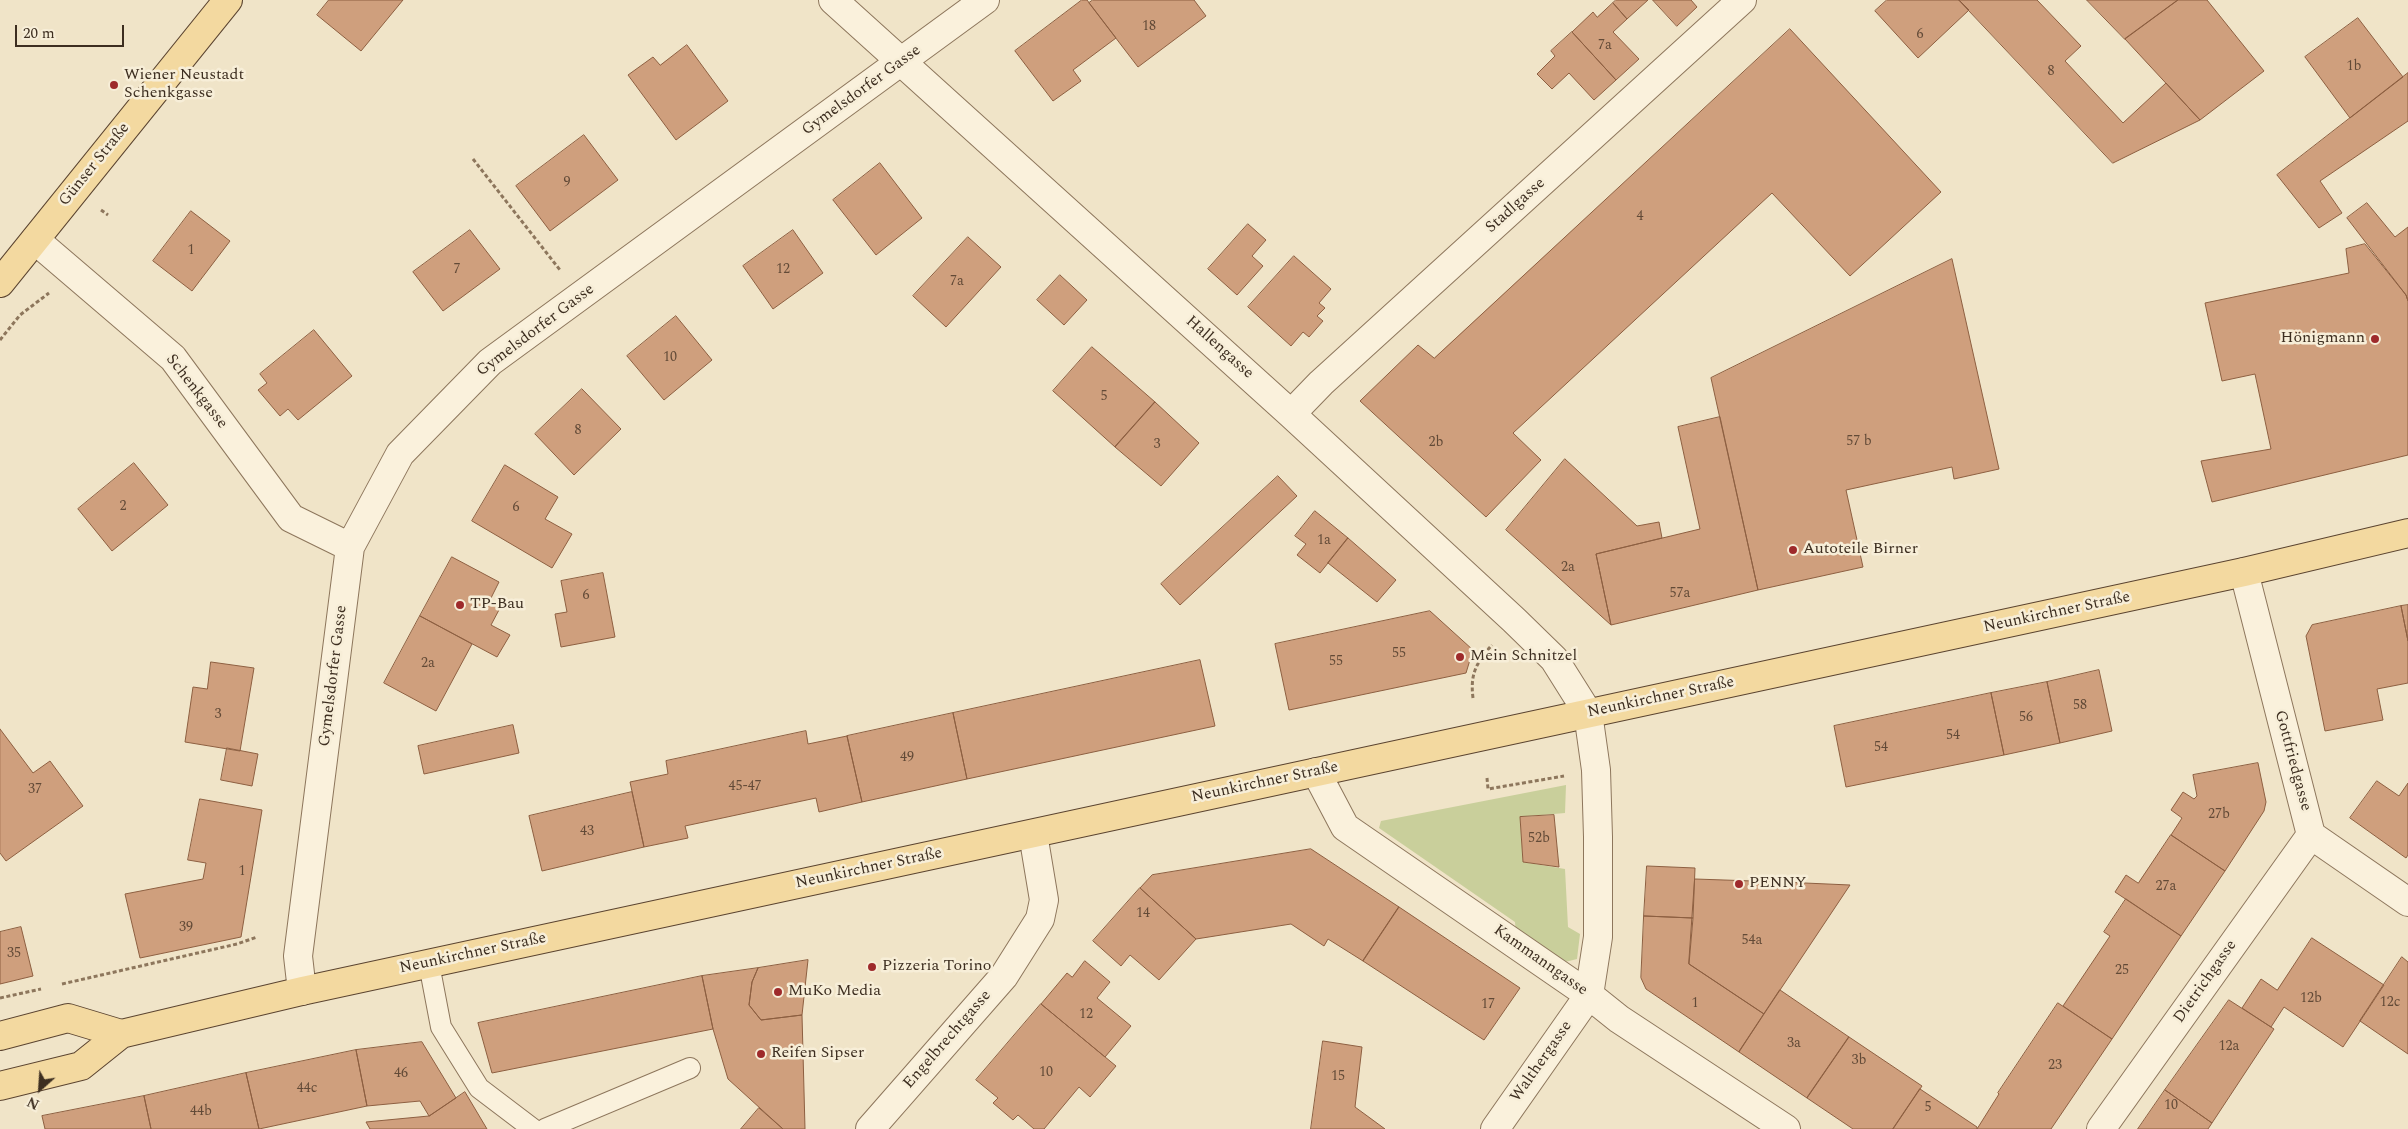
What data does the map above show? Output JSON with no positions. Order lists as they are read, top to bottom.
{
  "streets": {
    "main road": ["Günser Straße", "Neunkirchner Straße"],
    "street": [
      "Gymelsdorfer Gasse",
      "Stadlgasse",
      "Hallengasse",
      "Schenkgasse",
      "Gottfriedgasse",
      "Kammanngasse",
      "Dietrichgasse",
      "Engelbrechtgasse",
      "Walthergasse"
    ]
  },
  "crossings": [
    ["Gymelsdorfer Gasse", "Hallengasse"],
    ["Gymelsdorfer Gasse", "Schenkgasse"],
    ["Gymelsdorfer Gasse", "Neunkirchner Straße"],
    ["Günser Straße", "Schenkgasse"],
    ["Stadlgasse", "Hallengasse"],
    ["Hallengasse", "Neunkirchner Straße"],
    ["Neunkirchner Straße", "Gottfriedgasse"],
    ["Neunkirchner Straße", "Kammanngasse"],
    ["Neunkirchner Straße", "Engelbrechtgasse"],
    ["Gottfriedgasse", "Dietrichgasse"],
    ["Kammanngasse", "Walthergasse"]
  ],
  "places": [
    "Wiener Neustadt Schenkgasse",
    "Hönigmann",
    "Autoteile Birner",
    "TP-Bau",
    "Mein Schnitzel",
    "PENNY",
    "Pizzeria Torino",
    "MuKo Media",
    "Reifen Sipser"
  ],
  "house_numbers": [
    "18",
    "6",
    "7a",
    "1b",
    "8",
    "9",
    "4",
    "1",
    "7",
    "12",
    "7a",
    "10",
    "5",
    "8",
    "57 b",
    "2b",
    "3",
    "2",
    "6",
    "1a",
    "2a",
    "57a",
    "6",
    "55",
    "55",
    "2a",
    "58",
    "3",
    "56",
    "54",
    "54",
    "49",
    "45-47",
    "37",
    "27b",
    "43",
    "52b",
    "1",
    "27a",
    "14",
    "39",
    "54a",
    "35",
    "25",
    "12b",
    "12c",
    "1",
    "17",
    "12",
    "3a",
    "12a",
    "3b",
    "23",
    "10",
    "46",
    "15",
    "44c",
    "10",
    "5",
    "44b"
  ],
  "scale_bar": "20 m",
  "north": "bottom left"
}
